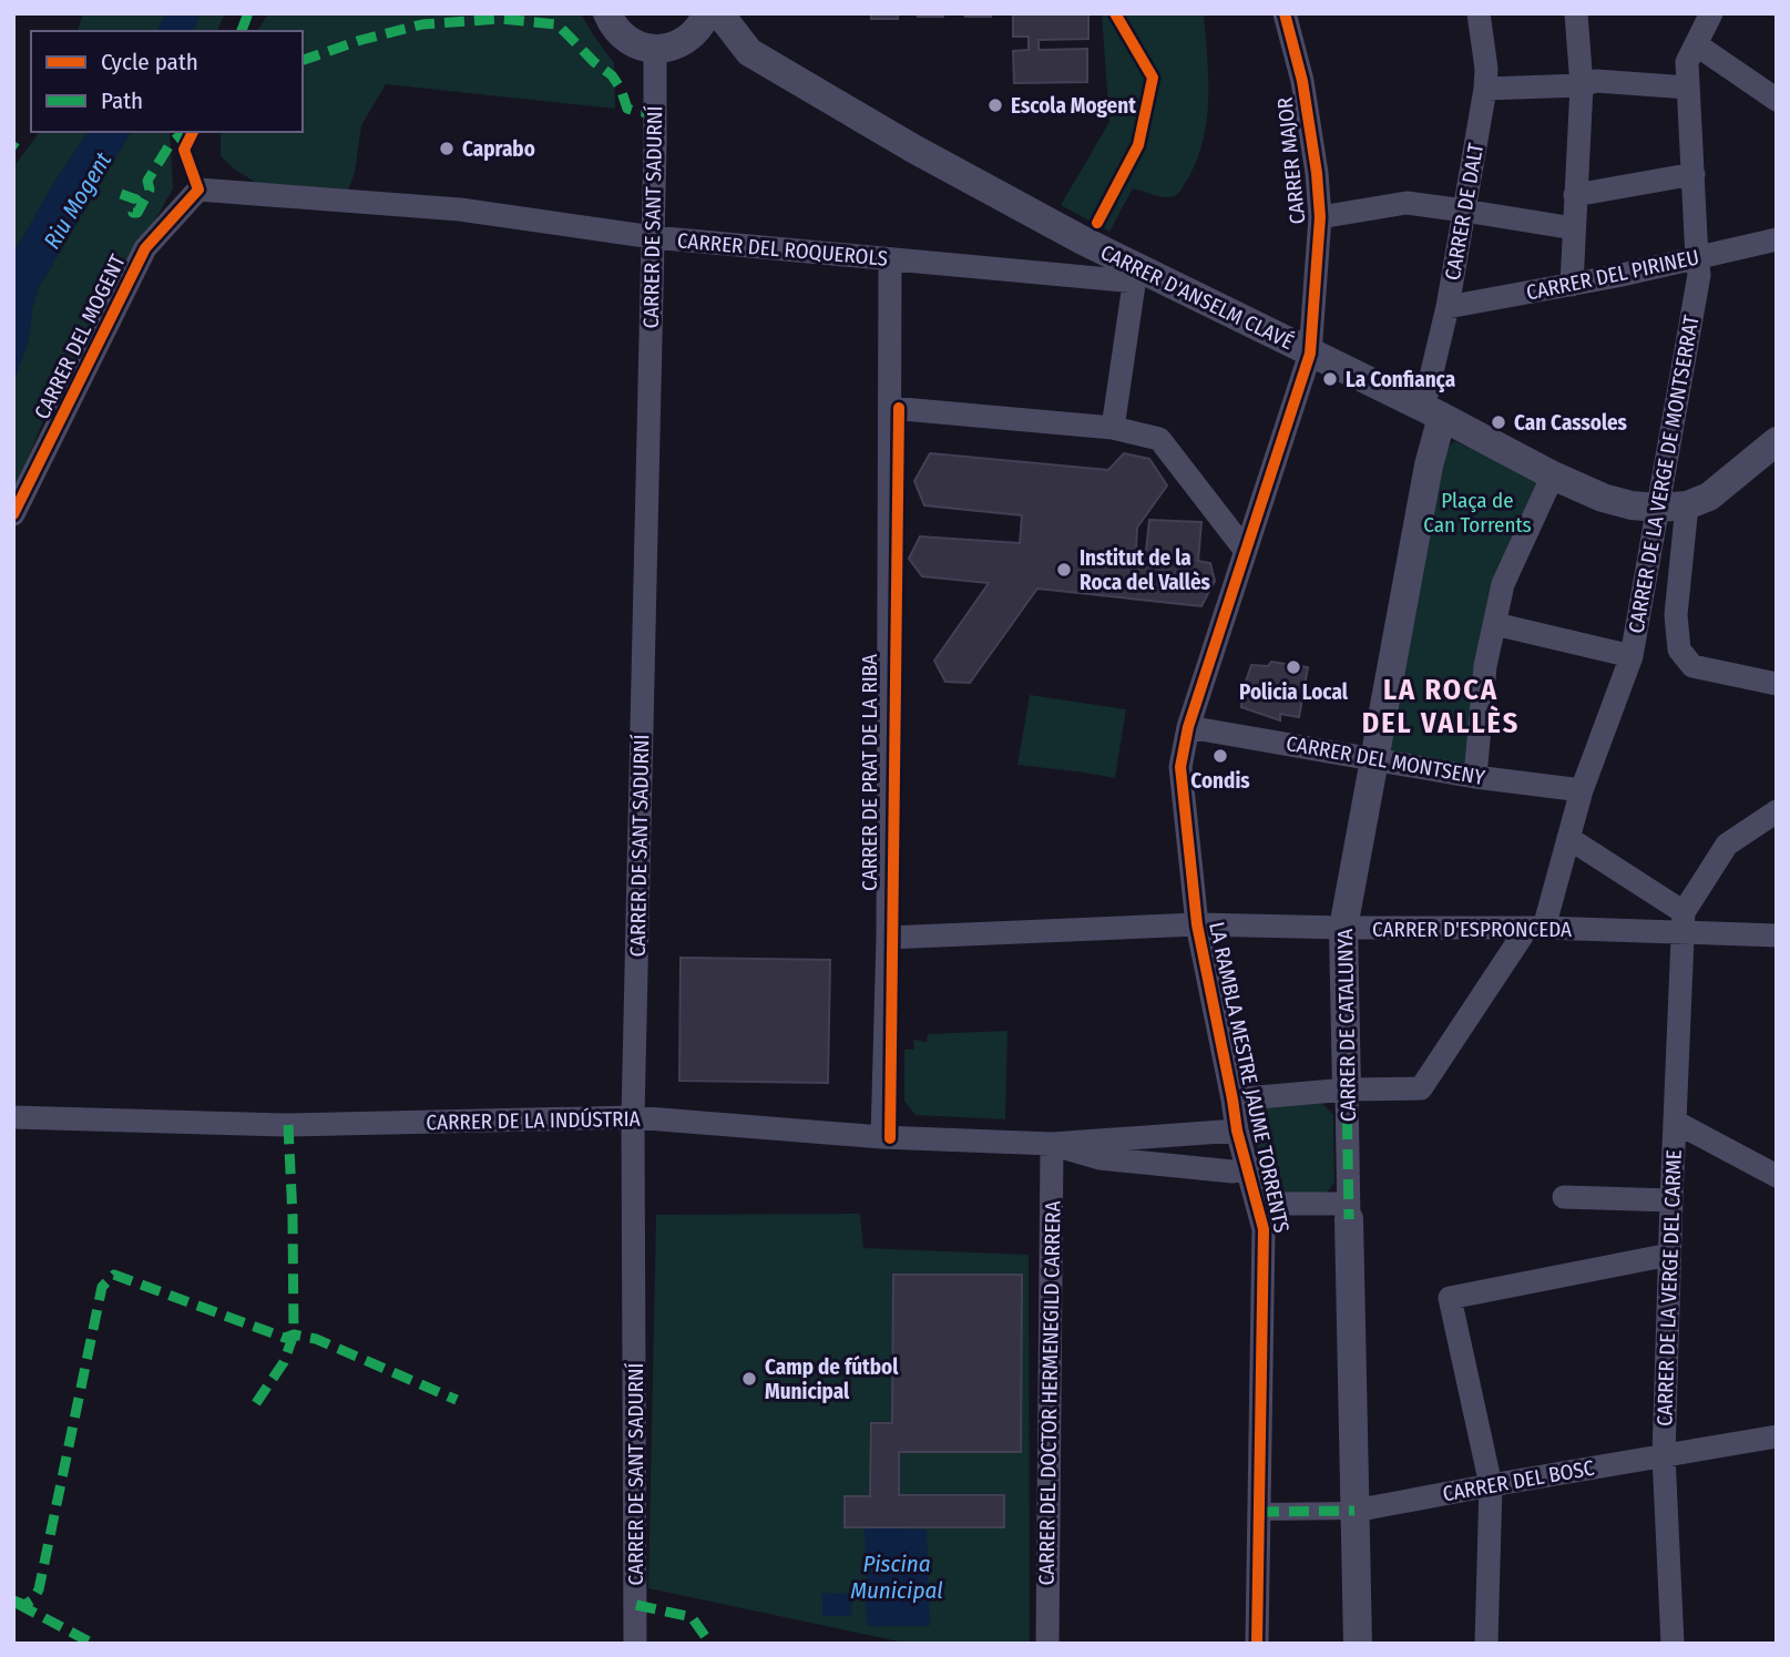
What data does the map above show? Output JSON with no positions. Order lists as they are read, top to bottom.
{
  "streets": {
    "street": [
      "CARRER MAJOR",
      "CARRER DE DALT",
      "CARRER DE SANT SADURNÍ",
      "CARRER DEL ROQUEROLS",
      "CARRER DEL PIRINEU",
      "CARRER D'ANSELM CLAVÉ",
      "CARRER DEL MOGENT",
      "CARRER DE LA VERGE DE MONTSERRAT",
      "CARRER DEL MONTSENY",
      "CARRER DE PRAT DE LA RIBA",
      "CARRER D'ESPRONCEDA",
      "CARRER DE CATALUNYA",
      "LA RAMBLA MESTRE JAUME TORRENTS",
      "CARRER DE LA INDÚSTRIA",
      "CARRER DE LA VERGE DEL CARME",
      "CARRER DEL DOCTOR HERMENEGILD CARRERA",
      "CARRER DEL BOSC"
    ]
  },
  "crossings": [
    ["CARRER MAJOR", "CARRER D'ANSELM CLAVÉ"],
    ["CARRER MAJOR", "LA RAMBLA MESTRE JAUME TORRENTS"],
    ["CARRER DE DALT", "CARRER DEL PIRINEU"],
    ["CARRER DE DALT", "CARRER D'ANSELM CLAVÉ"],
    ["CARRER DE DALT", "CARRER DE CATALUNYA"],
    ["CARRER DE SANT SADURNÍ", "CARRER DEL ROQUEROLS"],
    ["CARRER DE SANT SADURNÍ", "CARRER DE LA INDÚSTRIA"],
    ["CARRER DEL ROQUEROLS", "CARRER D'ANSELM CLAVÉ"],
    ["CARRER DEL ROQUEROLS", "CARRER DEL MOGENT"],
    ["CARRER DEL ROQUEROLS", "CARRER DE PRAT DE LA RIBA"],
    ["CARRER DEL PIRINEU", "CARRER DE LA VERGE DE MONTSERRAT"],
    ["CARRER D'ANSELM CLAVÉ", "CARRER DE LA VERGE DE MONTSERRAT"],
    ["CARRER D'ANSELM CLAVÉ", "CARRER DE CATALUNYA"],
    ["CARRER D'ANSELM CLAVÉ", "LA RAMBLA MESTRE JAUME TORRENTS"],
    ["CARRER DE LA VERGE DE MONTSERRAT", "CARRER DEL MONTSENY"],
    ["CARRER DE LA VERGE DE MONTSERRAT", "CARRER D'ESPRONCEDA"],
    ["CARRER DE LA VERGE DE MONTSERRAT", "CARRER DE CATALUNYA"],
    ["CARRER DE LA VERGE DE MONTSERRAT", "LA RAMBLA MESTRE JAUME TORRENTS"],
    ["CARRER DEL MONTSENY", "CARRER DE CATALUNYA"],
    ["CARRER DEL MONTSENY", "LA RAMBLA MESTRE JAUME TORRENTS"],
    ["CARRER DE PRAT DE LA RIBA", "CARRER D'ESPRONCEDA"],
    ["CARRER DE PRAT DE LA RIBA", "CARRER DE LA INDÚSTRIA"],
    ["CARRER D'ESPRONCEDA", "CARRER DE CATALUNYA"],
    ["CARRER D'ESPRONCEDA", "LA RAMBLA MESTRE JAUME TORRENTS"],
    ["CARRER D'ESPRONCEDA", "CARRER DE LA VERGE DEL CARME"],
    ["CARRER DE CATALUNYA", "CARRER DEL BOSC"],
    ["LA RAMBLA MESTRE JAUME TORRENTS", "CARRER DE LA INDÚSTRIA"],
    ["LA RAMBLA MESTRE JAUME TORRENTS", "CARRER DEL BOSC"],
    ["CARRER DE LA INDÚSTRIA", "CARRER DEL DOCTOR HERMENEGILD CARRERA"],
    ["CARRER DE LA VERGE DEL CARME", "CARRER DEL BOSC"]
  ],
  "districts": ["LA ROCA DEL VALLÈS"],
  "water": ["Riu Mogent", "Piscina Municipal"],
  "parks": ["Plaça de Can Torrents"],
  "places": [
    "Escola Mogent",
    "Caprabo",
    "La Confiança",
    "Can Cassoles",
    "Institut de la Roca del Vallès",
    "Policia Local",
    "Condis",
    "Camp de fútbol Municipal"
  ],
  "legend": ["Cycle path", "Path"]
}
